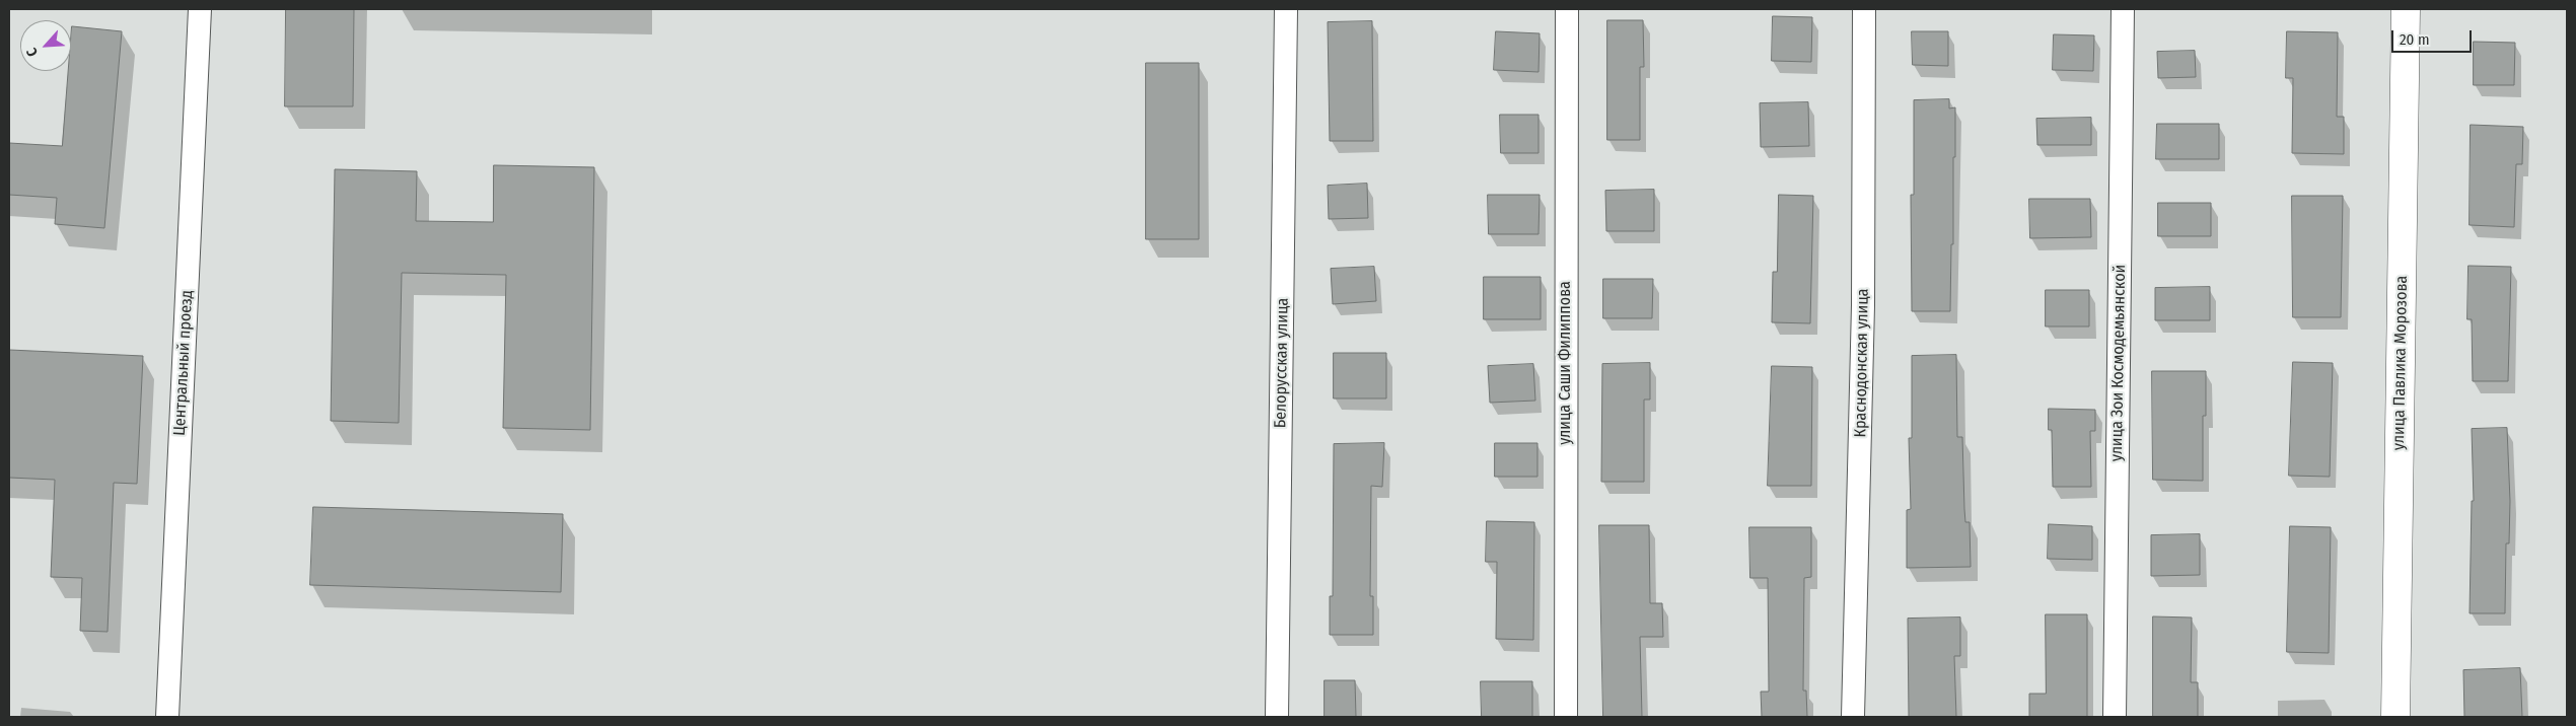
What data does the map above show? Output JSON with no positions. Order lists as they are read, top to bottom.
{
  "streets": {
    "street": [
      "Центральный проезд",
      "Белорусская улица",
      "улица Саши Филиппова",
      "Краснодонская улица",
      "улица Зои Космодемьянской",
      "улица Павлика Морозова"
    ]
  },
  "scale_bar": "20 m",
  "north": "bottom left"
}
